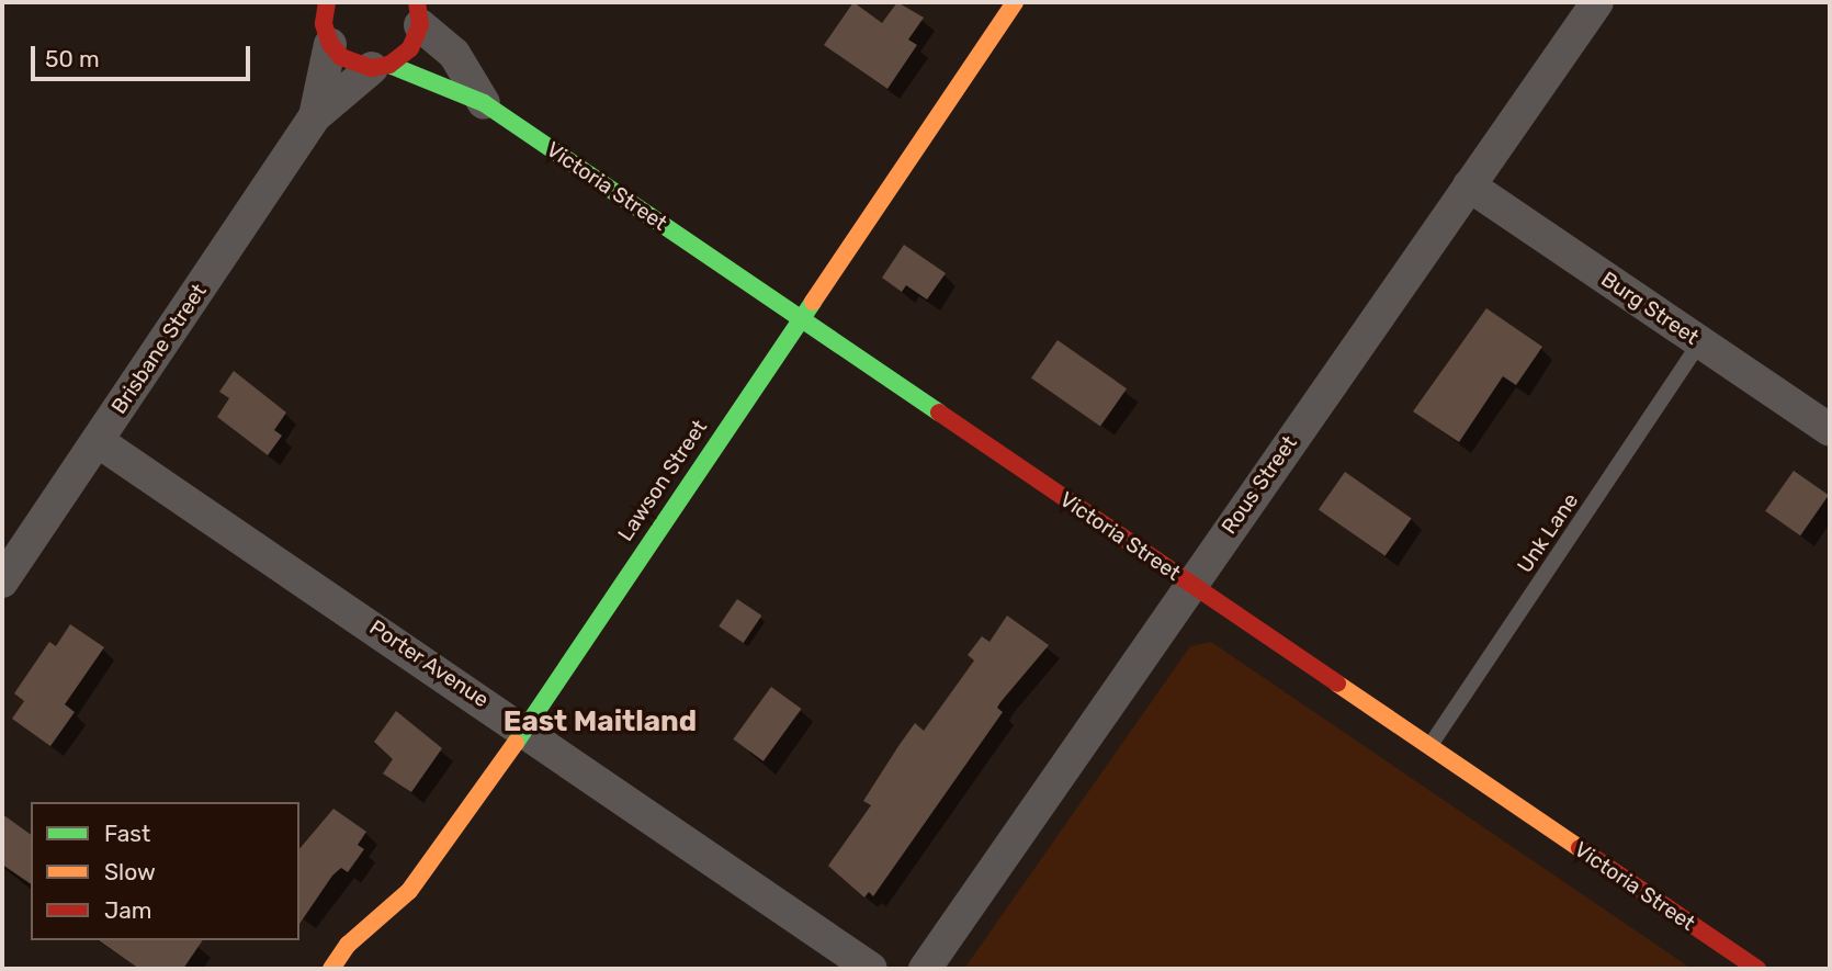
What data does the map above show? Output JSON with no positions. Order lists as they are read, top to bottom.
{
  "streets": {
    "street": [
      "Victoria Street",
      "Burg Street",
      "Brisbane Street",
      "Lawson Street",
      "Rous Street",
      "Porter Avenue"
    ],
    "lane": ["Unk Lane"]
  },
  "crossings": [
    ["Victoria Street", "Brisbane Street"],
    ["Victoria Street", "Lawson Street"],
    ["Victoria Street", "Rous Street"],
    ["Victoria Street", "Unk Lane"],
    ["Burg Street", "Rous Street"],
    ["Burg Street", "Unk Lane"],
    ["Brisbane Street", "Porter Avenue"],
    ["Lawson Street", "Porter Avenue"]
  ],
  "districts": ["East Maitland"],
  "legend": ["Fast", "Slow", "Jam"],
  "scale_bar": "50 m"
}
